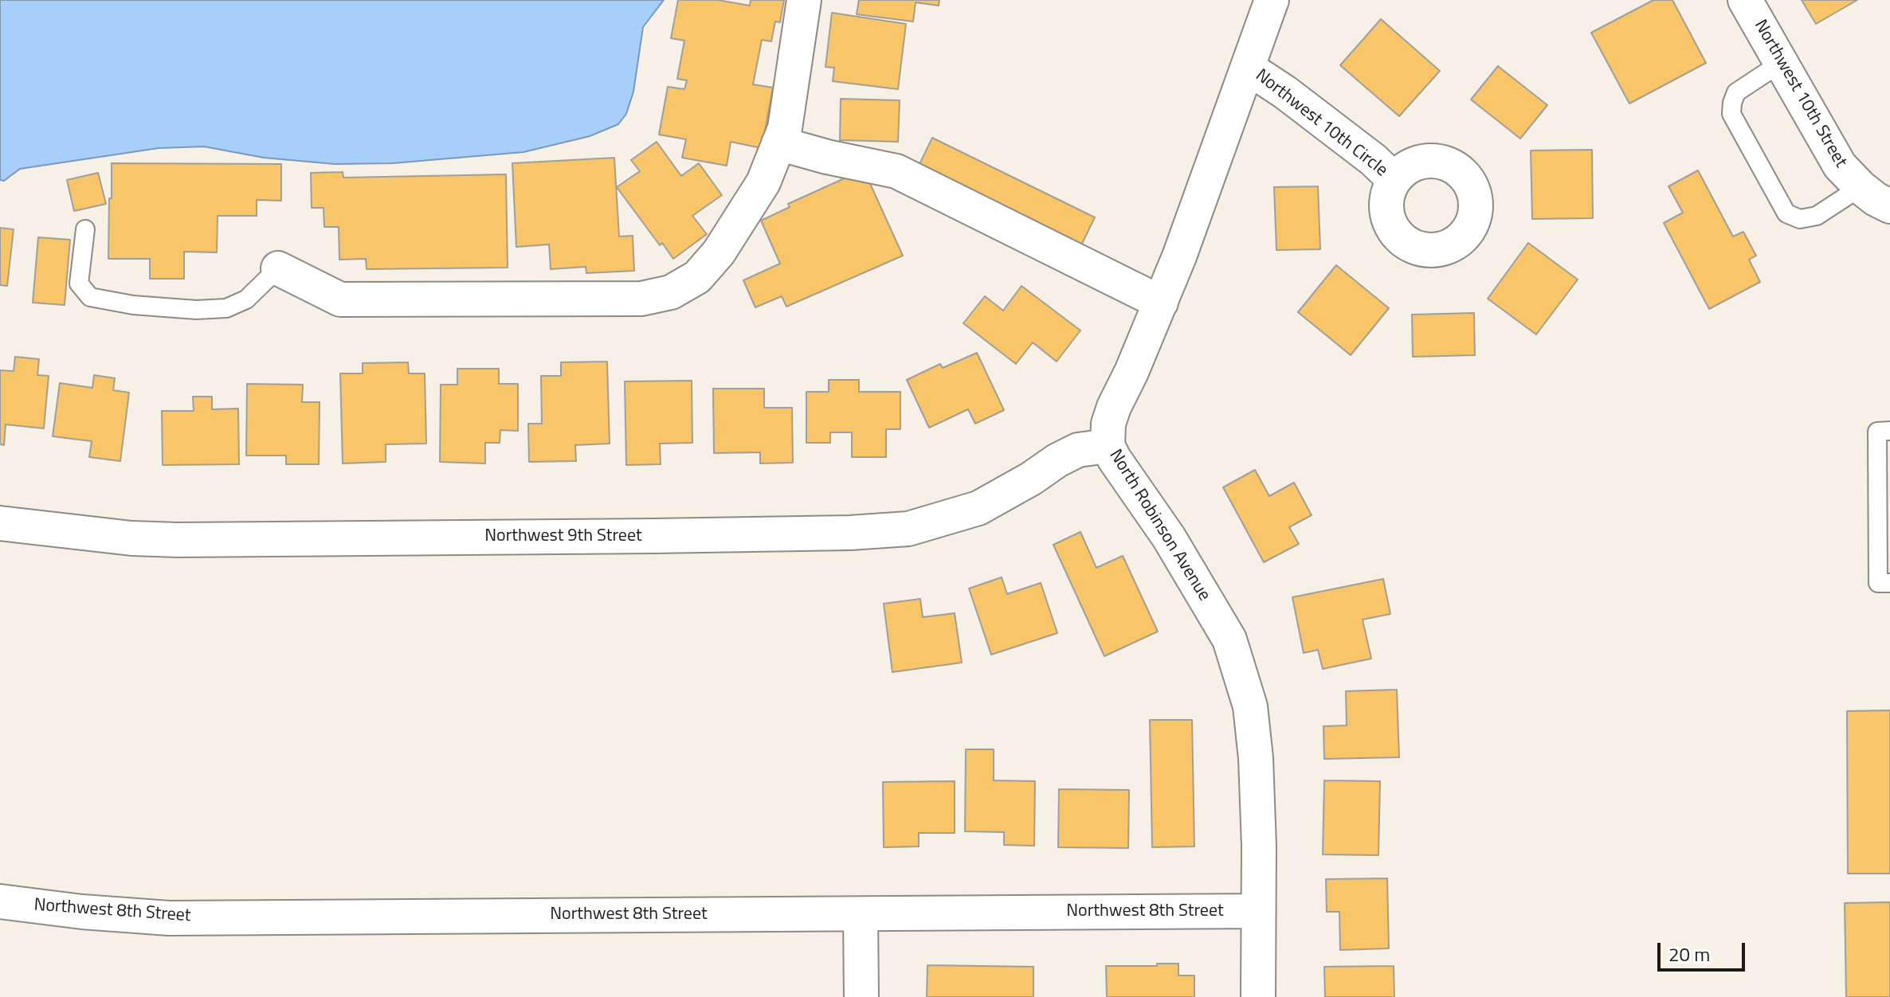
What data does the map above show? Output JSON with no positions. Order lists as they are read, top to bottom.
{
  "streets": {
    "street": [
      "Northwest 10th Street",
      "Northwest 10th Circle",
      "North Robinson Avenue",
      "Northwest 9th Street",
      "Northwest 8th Street"
    ]
  },
  "crossings": [
    ["Northwest 10th Circle", "North Robinson Avenue"],
    ["North Robinson Avenue", "Northwest 9th Street"],
    ["North Robinson Avenue", "Northwest 8th Street"]
  ],
  "scale_bar": "20 m"
}
